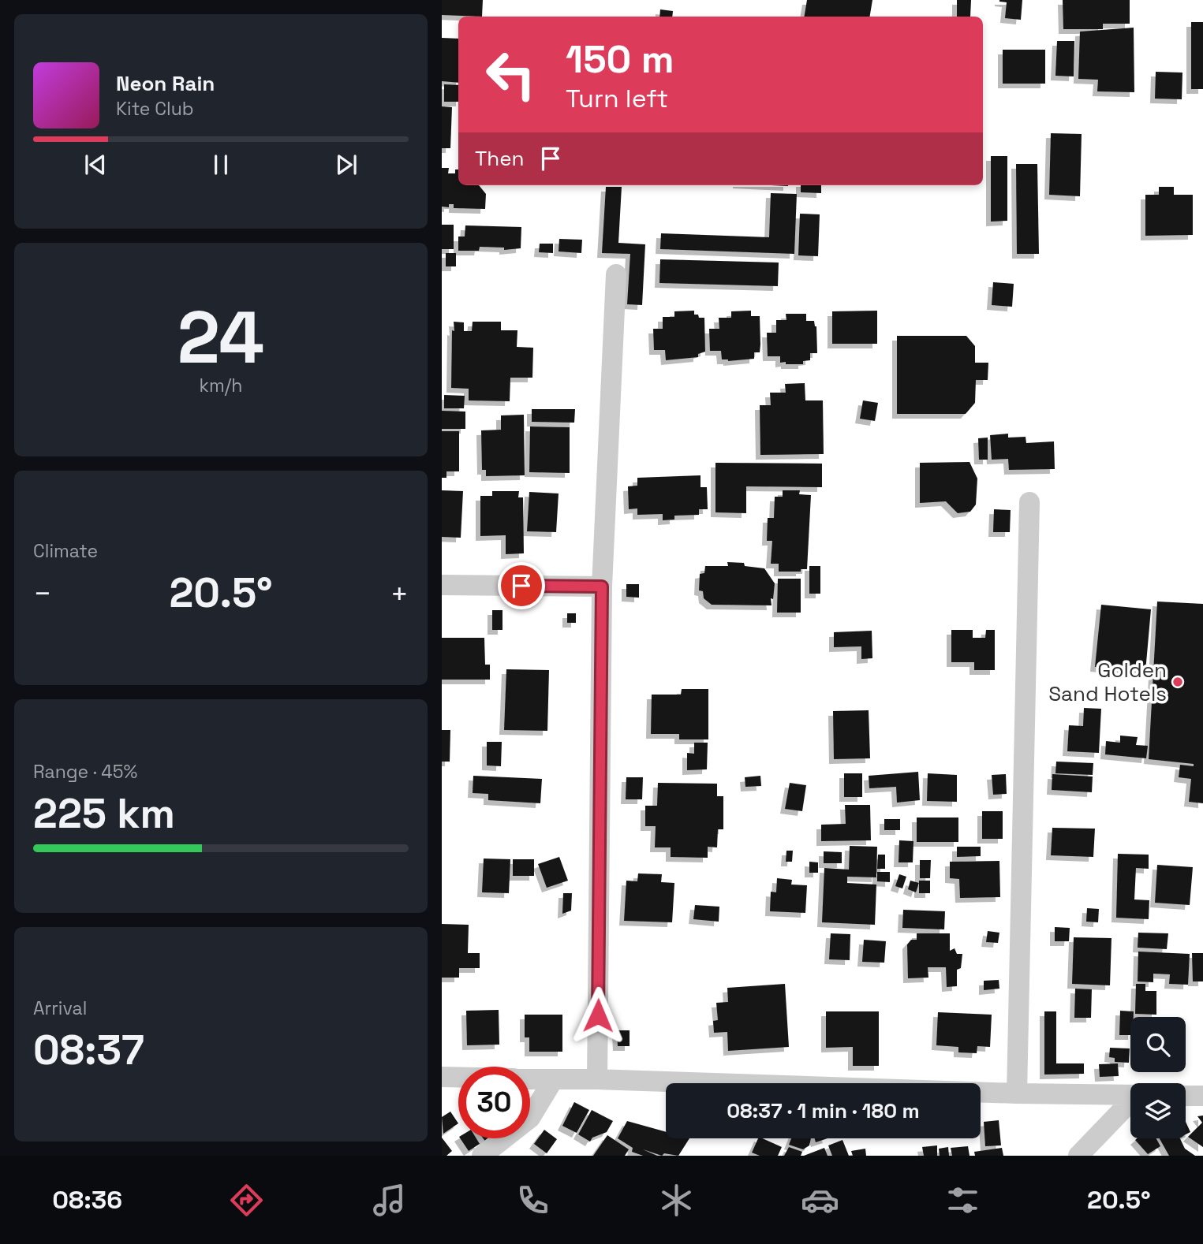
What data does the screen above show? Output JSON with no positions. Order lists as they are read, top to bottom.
{
  "places": ["Golden Sand Hotels"],
  "page": {
    "turn": ["150 m", "Turn left"],
    "song": ["Neon Rain", "Kite Club"],
    "then": "Then",
    "tile": [
      ["24", "km/h"],
      "Climate",
      ["Range · 45%", "225 km"],
      ["Arrival", "08:37"]
    ],
    "heat": ["−", "20.5°", "+"],
    "limit": "30",
    "trip": "08:37 · 1 min · 180 m",
    "tabs": ["08:36", "20.5°"]
  }
}
